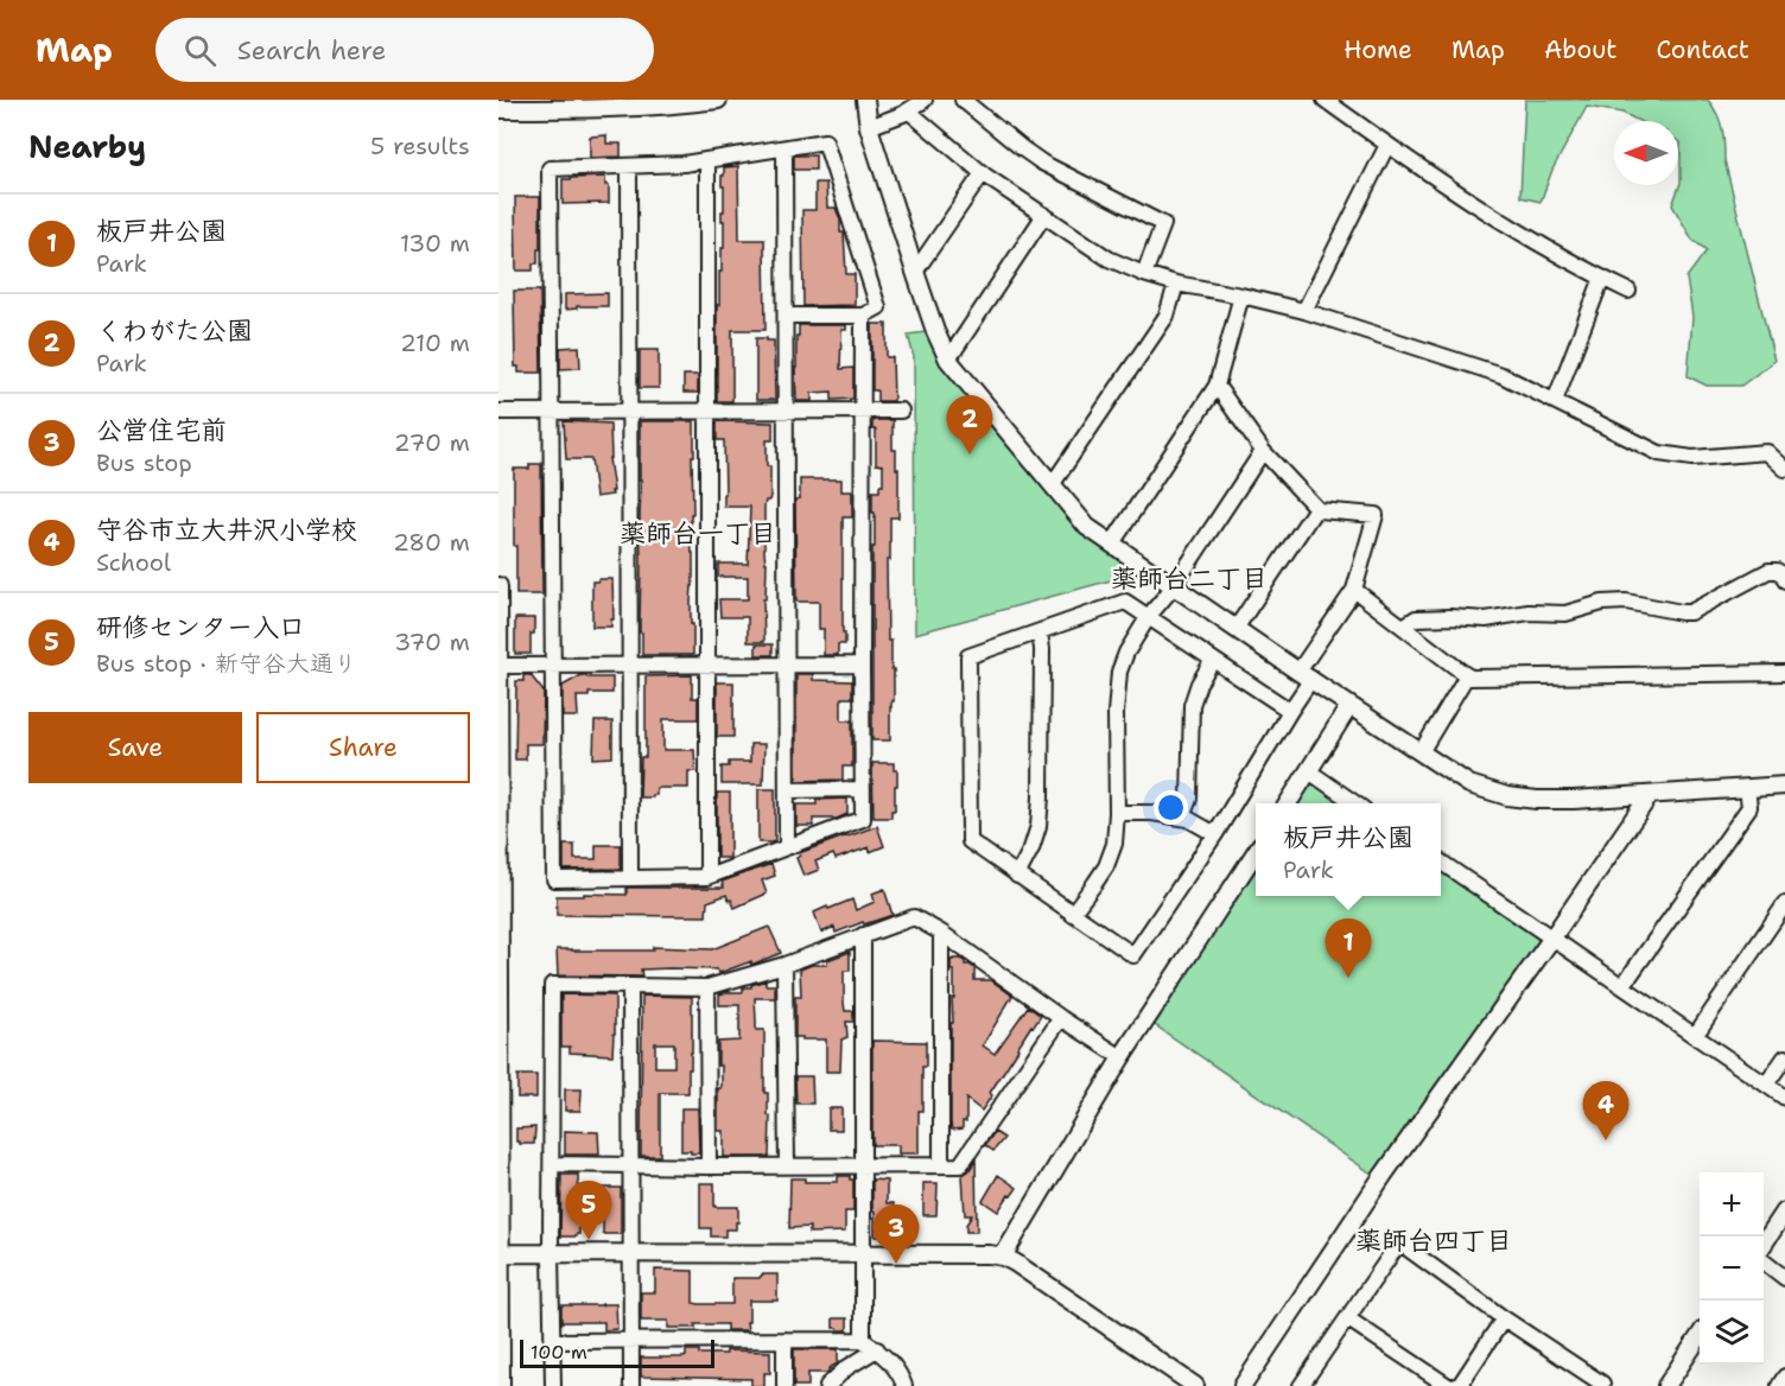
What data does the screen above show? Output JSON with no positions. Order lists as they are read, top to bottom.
{
  "districts": ["薬師台一丁目", "薬師台二丁目", "薬師台四丁目"],
  "scale_bar": "100 m",
  "north": "left",
  "page": {
    "header": "Map",
    "search": "Search here",
    "nav": [
      "Home",
      "Map",
      "About",
      "Contact"
    ],
    "heading": ["Nearby", "5 results"],
    "list": [
      {
        "mark": "1",
        "name": "板戸井公園",
        "note": "Park",
        "value": "130 m"
      },
      {
        "mark": "2",
        "name": "くわがた公園",
        "note": "Park",
        "value": "210 m"
      },
      {
        "mark": "3",
        "name": "公営住宅前",
        "note": "Bus stop",
        "value": "270 m"
      },
      {
        "mark": "4",
        "name": "守谷市立大井沢小学校",
        "note": "School",
        "value": "280 m"
      },
      {
        "mark": "5",
        "name": "研修センター入口",
        "note": "Bus stop · 新守谷大通り",
        "value": "370 m"
      }
    ],
    "pins": [
      "2",
      "1",
      "4",
      "5",
      "3"
    ],
    "buttons": ["Save", "Share"],
    "popup": ["板戸井公園", "Park"],
    "map_buttons": ["+", "−"],
    "scale": "100 m"
  }
}
